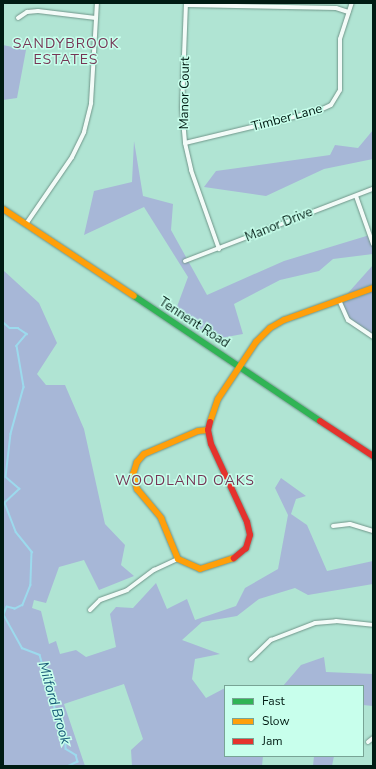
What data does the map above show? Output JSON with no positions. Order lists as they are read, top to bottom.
{
  "streets": {
    "street": [
      "Manor Court",
      "Timber Lane",
      "Manor Drive",
      "Tennent Road"
    ]
  },
  "crossings": [
    ["Manor Court", "Timber Lane"],
    ["Manor Court", "Manor Drive"]
  ],
  "districts": ["SANDYBROOK ESTATES", "WOODLAND OAKS"],
  "water": ["Milford Brook"],
  "legend": ["Fast", "Slow", "Jam"]
}
